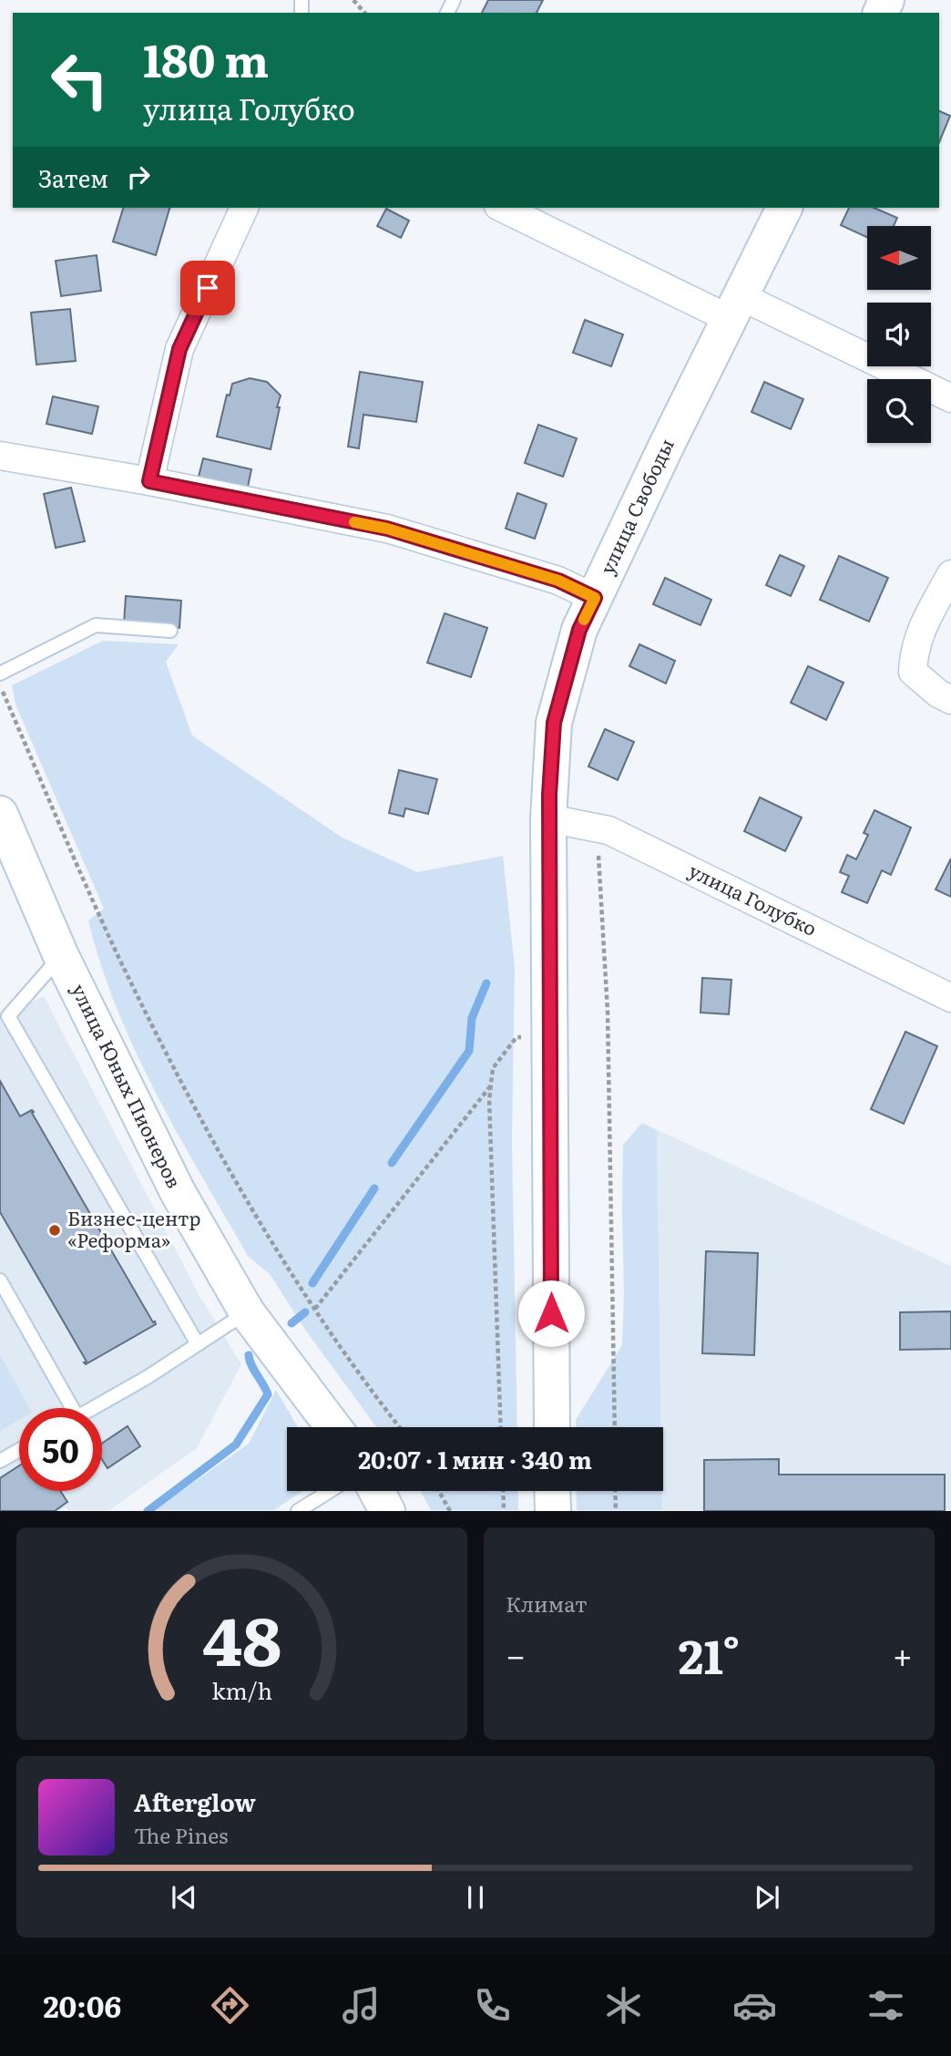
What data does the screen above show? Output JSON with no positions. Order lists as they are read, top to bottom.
{
  "streets": {
    "main road": ["улица Свободы", "улица Юных Пионеров"],
    "street": ["улица Голубко"]
  },
  "crossings": [
    ["улица Свободы", "улица Голубко"]
  ],
  "places": ["Бизнес-центр «Реформа»"],
  "north": "left",
  "page": {
    "turn": ["180 m", "улица Голубко"],
    "then": "Затем",
    "limit": "50",
    "trip": "20:07 · 1 мин · 340 m",
    "tile": "Климат",
    "heat": ["−", "21°", "+"],
    "song": ["Afterglow", "The Pines"],
    "tabs": "20:06",
    "gauge": ["48", "km/h"]
  }
}
